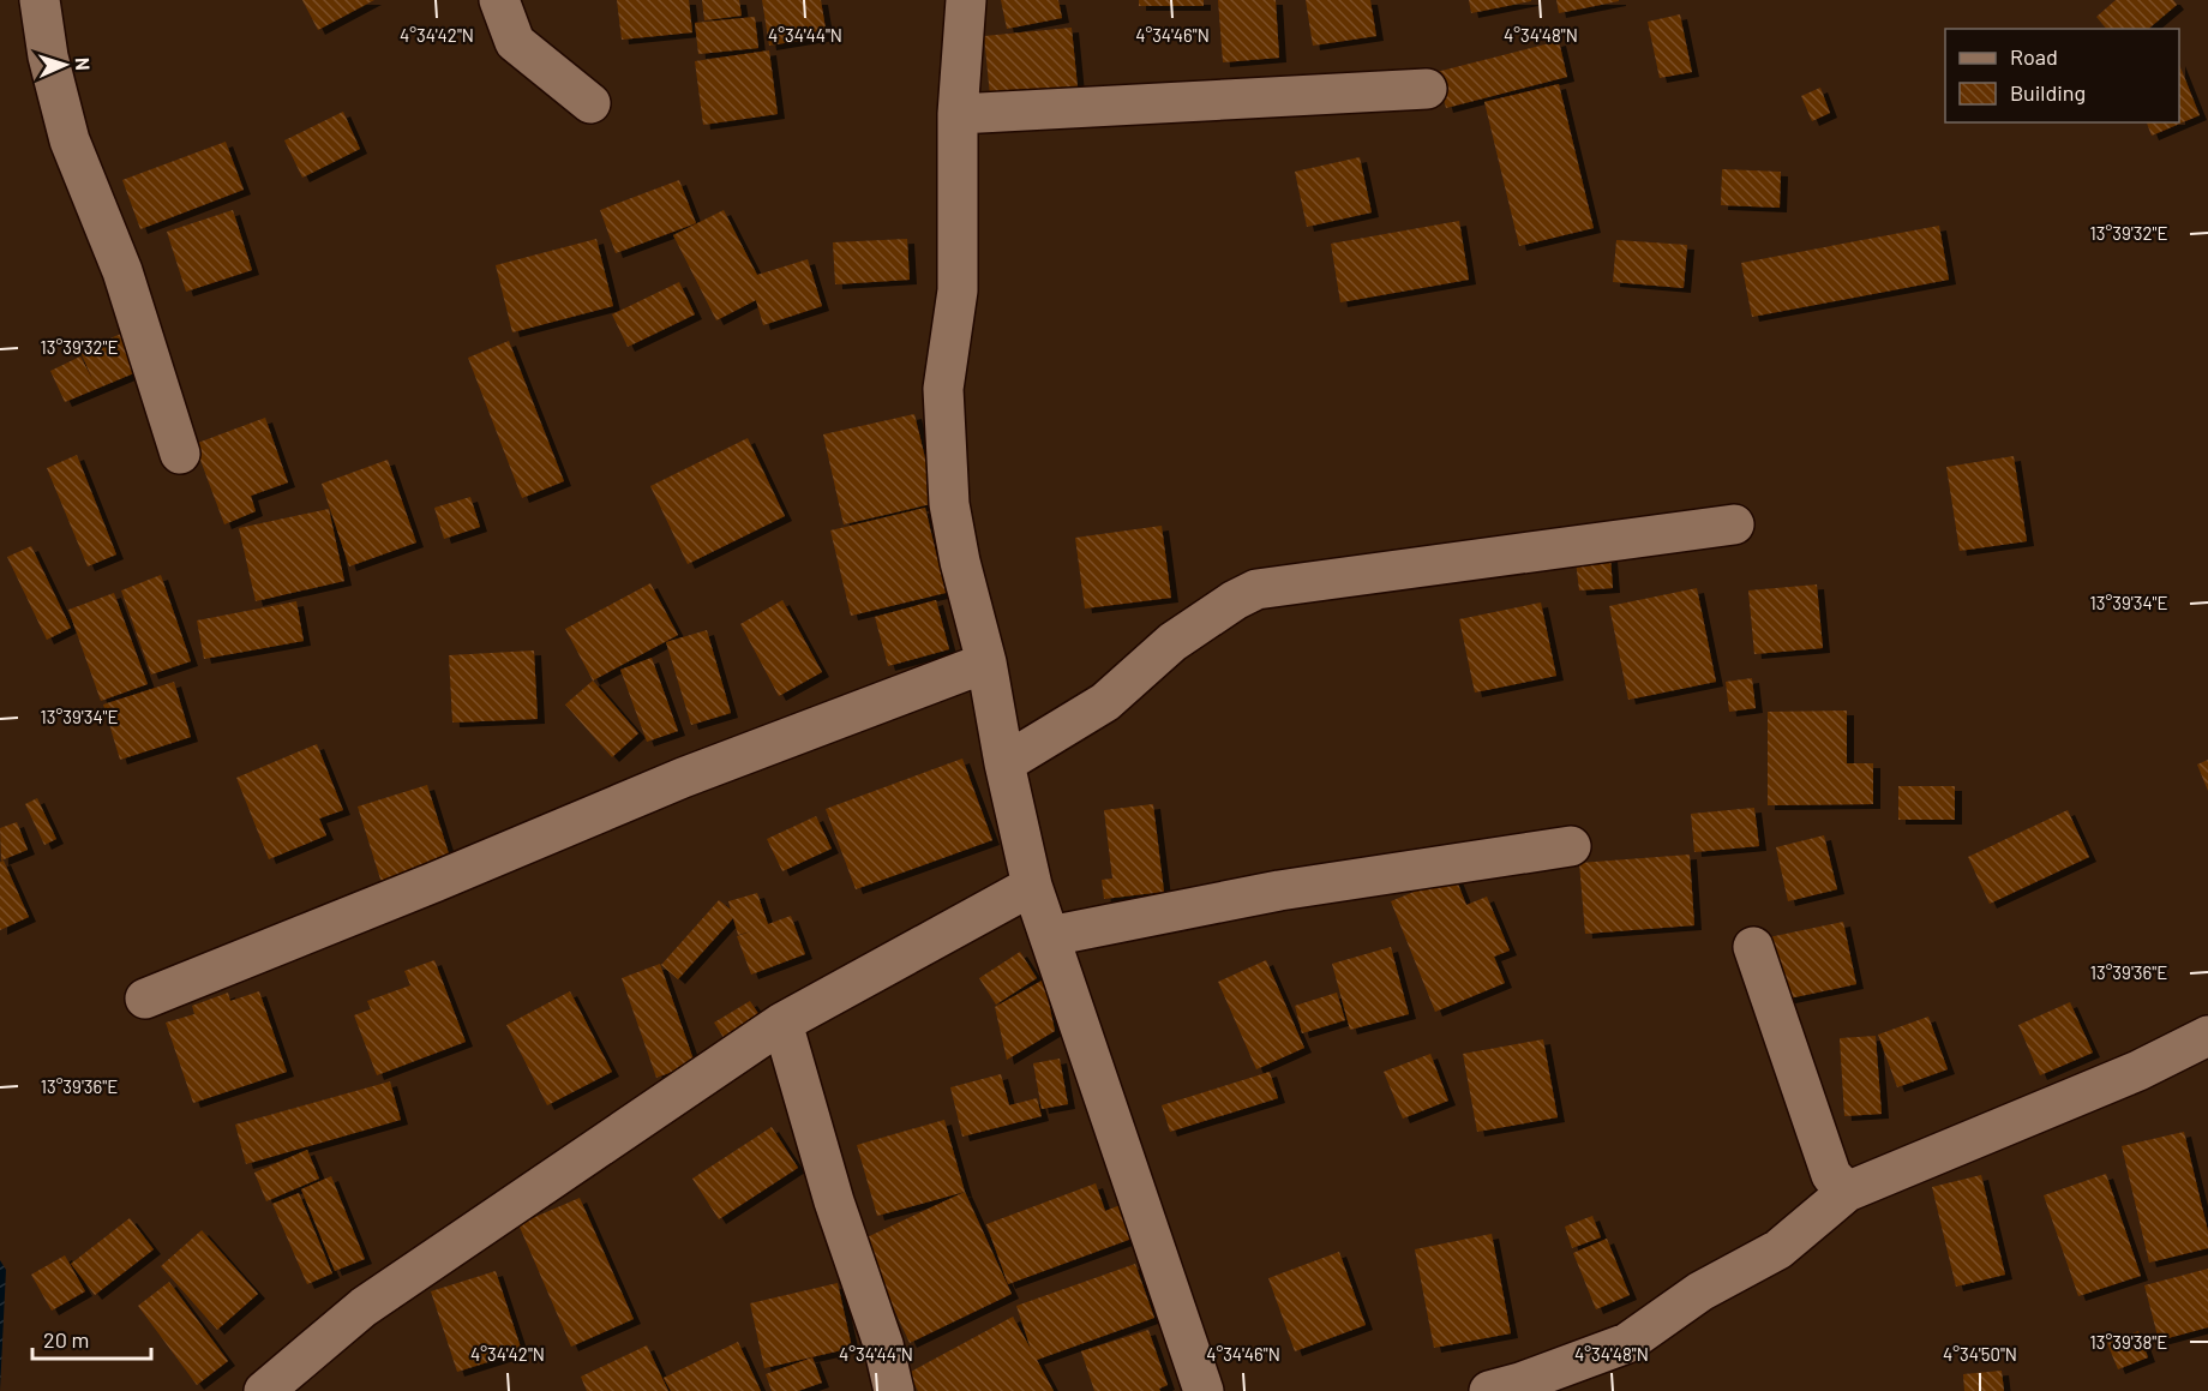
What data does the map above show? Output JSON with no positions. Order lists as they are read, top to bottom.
{
  "legend": ["Road", "Building"],
  "scale_bar": "20 m",
  "north": "right",
  "coordinates": [
    "4°34'42\"N",
    "4°34'44\"N",
    "4°34'46\"N",
    "4°34'48\"N",
    "13°39'32\"E",
    "13°39'34\"E",
    "13°39'36\"E",
    "13°39'38\"E",
    "4°34'50\"N"
  ]
}
